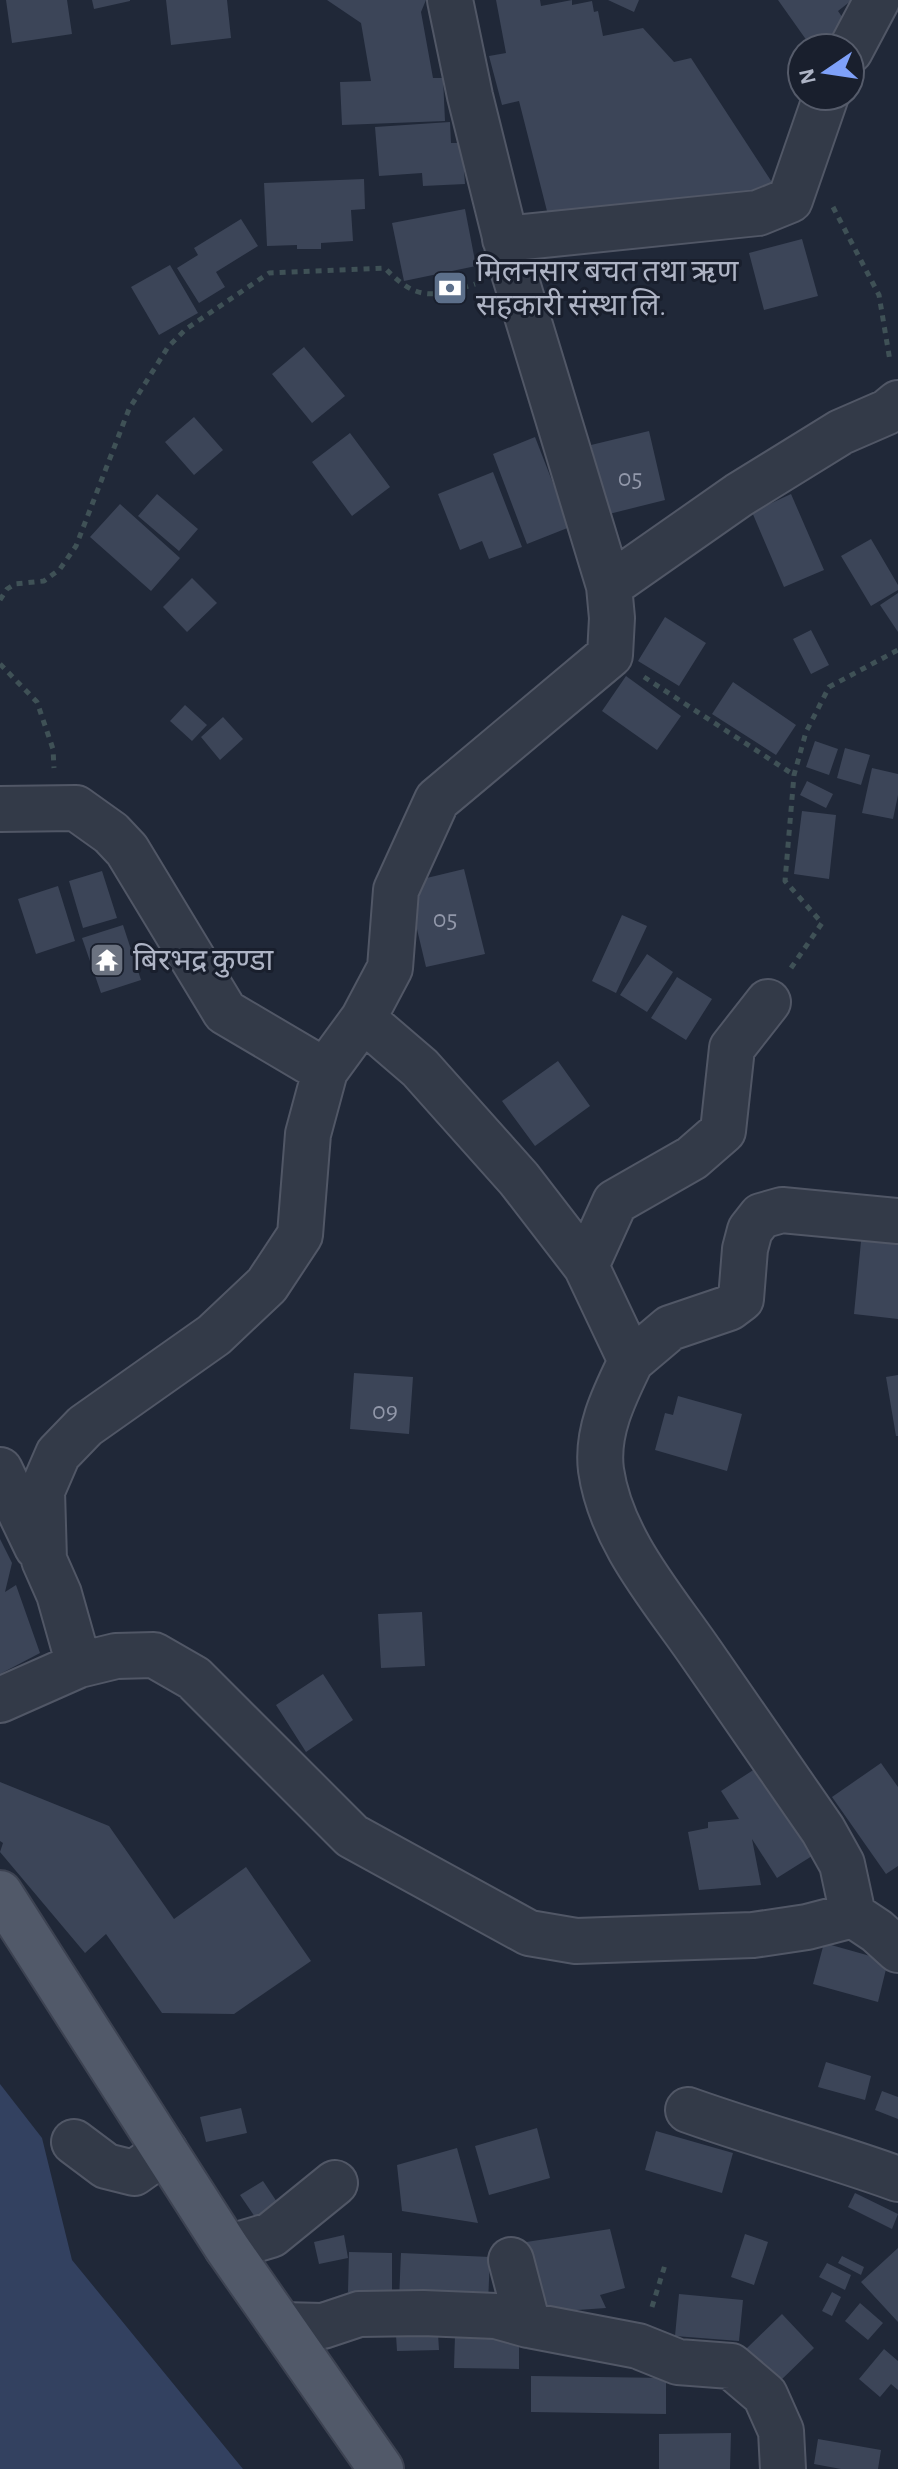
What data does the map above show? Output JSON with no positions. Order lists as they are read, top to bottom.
{
  "places": {
    "bank": ["मिलनसार बचत तथा ऋण सहकारी संस्था लि."],
    "temple": ["बिरभद्र कुण्डा"]
  },
  "house_numbers": ["05", "05", "09"],
  "north": "left"
}
